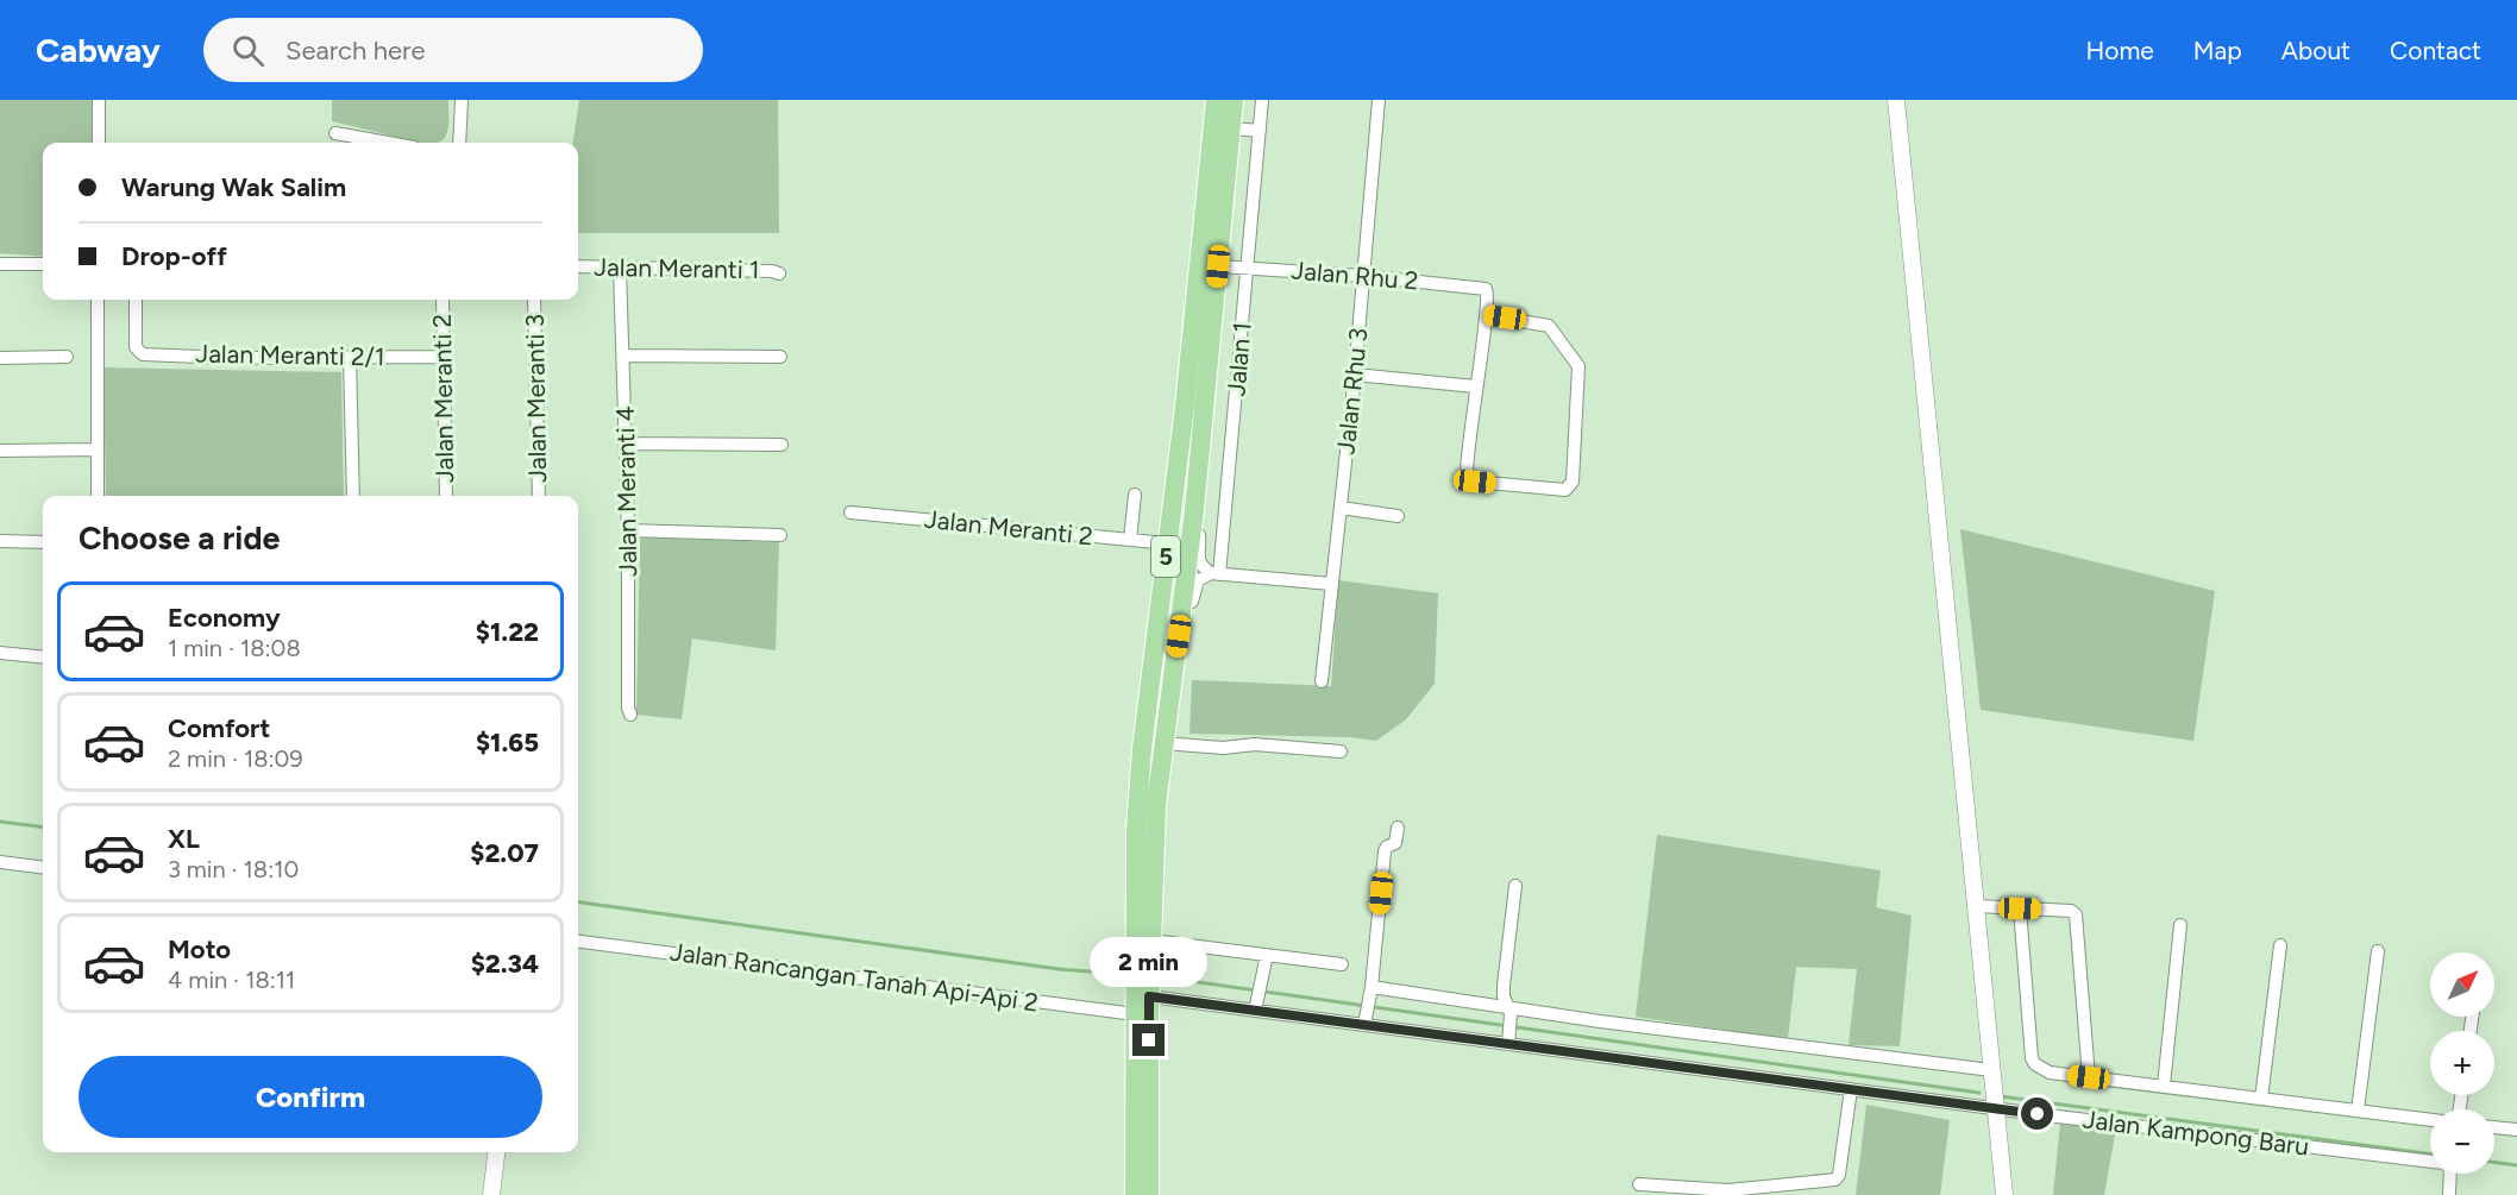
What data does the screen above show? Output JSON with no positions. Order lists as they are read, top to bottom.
{
  "streets": {
    "highway": ["5"],
    "street": [
      "Jalan Meranti 1",
      "Jalan Rhu 2",
      "Jalan Meranti 2/1",
      "Jalan 1",
      "Jalan Rhu 3",
      "Jalan Meranti 2",
      "Jalan Meranti 3",
      "Jalan Meranti 4",
      "Jalan Rancangan Tanah Api-Api 2",
      "Jalan Kampong Baru"
    ]
  },
  "crossings": [
    ["Jalan Meranti 1", "Jalan Meranti 4"],
    ["Jalan Rhu 2", "Jalan 1"],
    ["Jalan Rhu 2", "Jalan Rhu 3"],
    ["Jalan Rhu 2", "5"],
    ["Jalan Meranti 2/1", "Jalan Meranti 2"],
    ["Jalan Meranti 2", "5"],
    ["5", "Jalan Rancangan Tanah Api-Api 2"],
    ["5", "Jalan Kampong Baru"]
  ],
  "north": "top right",
  "page": {
    "header": "Cabway",
    "search": "Search here",
    "nav": [
      "Home",
      "Map",
      "About",
      "Contact"
    ],
    "banner": ["Warung Wak Salim", "Drop-off"],
    "heading": "Choose a ride",
    "list": [
      {
        "name": "Economy",
        "note": "1 min · 18:08",
        "value": "$1.22"
      },
      {
        "name": "Comfort",
        "note": "2 min · 18:09",
        "value": "$1.65"
      },
      {
        "name": "XL",
        "note": "3 min · 18:10",
        "value": "$2.07"
      },
      {
        "name": "Moto",
        "note": "4 min · 18:11",
        "value": "$2.34"
      }
    ],
    "bubble": "2 min",
    "map_buttons": ["+", "−"],
    "buttons": "Confirm"
  }
}
